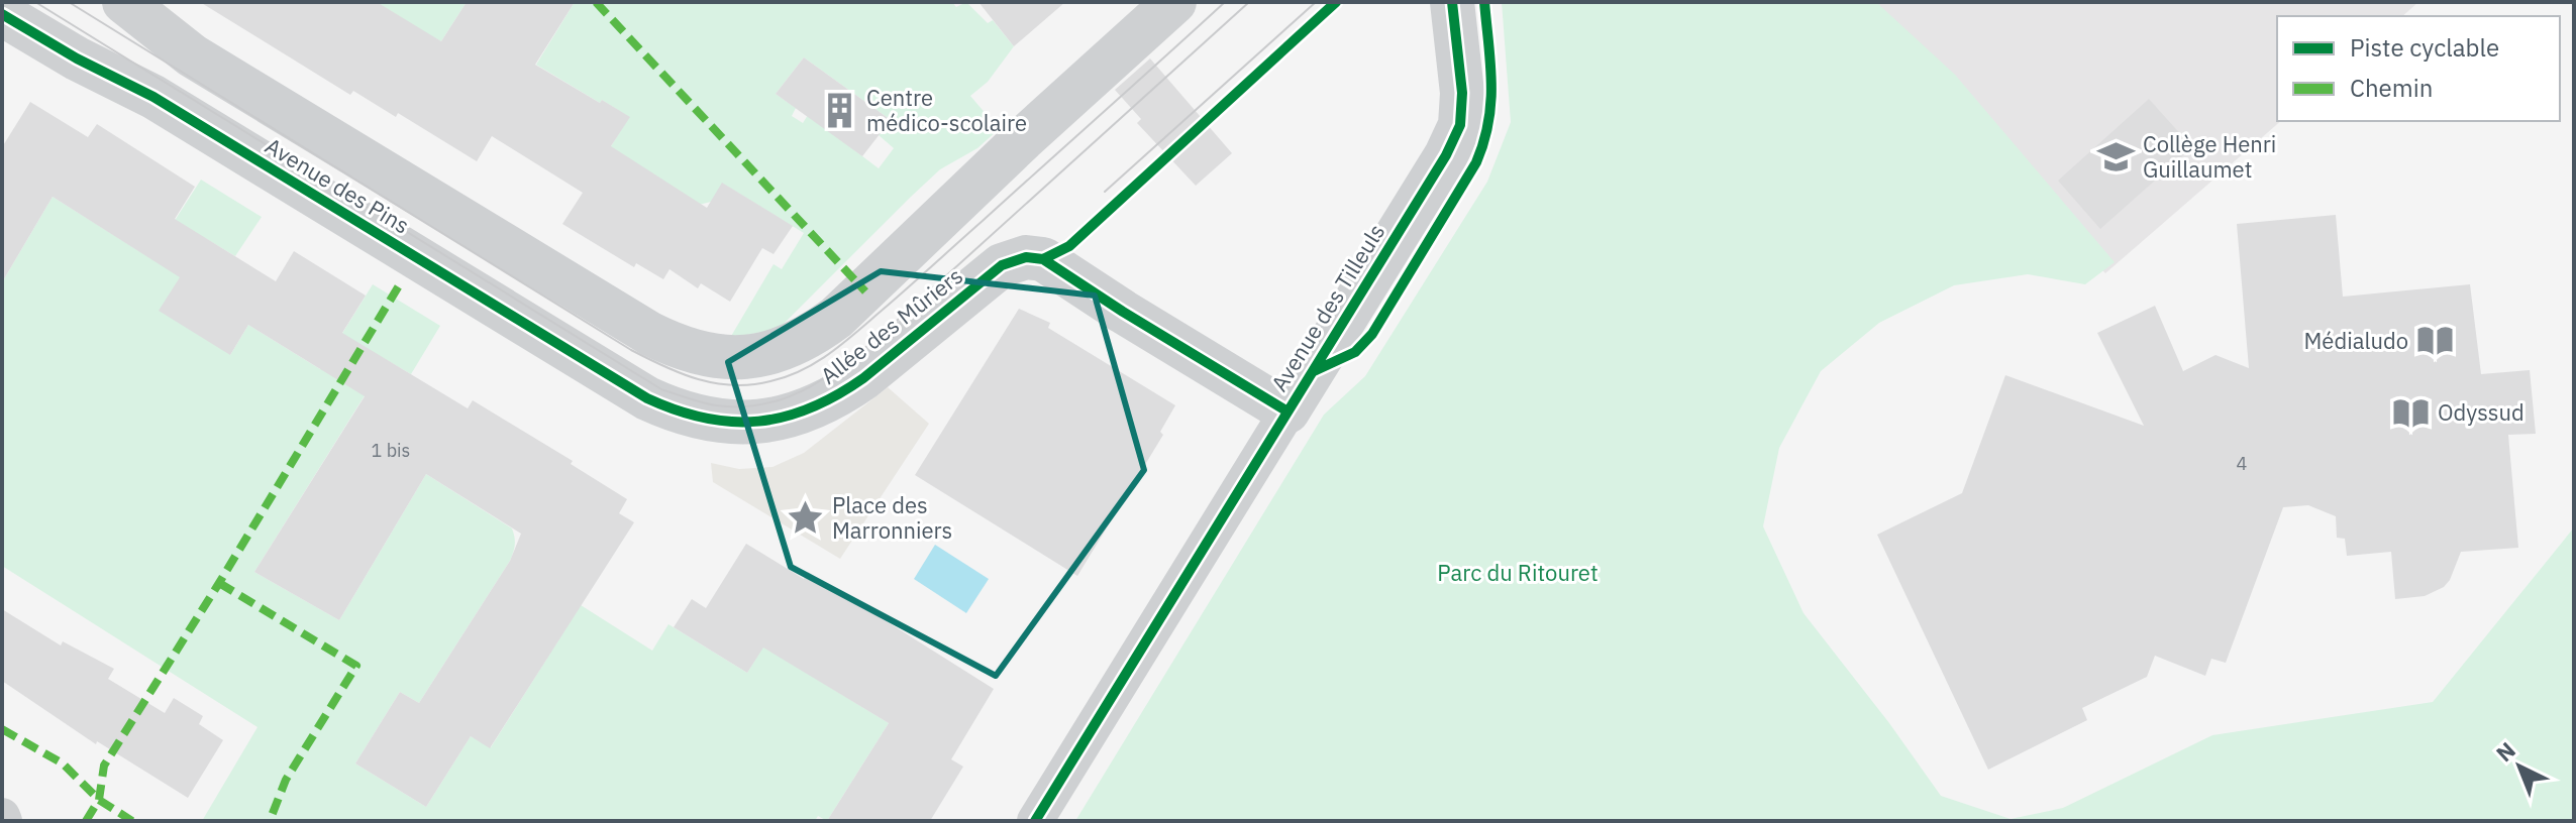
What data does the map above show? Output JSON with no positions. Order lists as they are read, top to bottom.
{
  "streets": {
    "street": ["Avenue des Pins", "Avenue des Tilleuls", "Allée des Mûriers"]
  },
  "crossings": [
    ["Avenue des Pins", "Allée des Mûriers"],
    ["Avenue des Tilleuls", "Allée des Mûriers"]
  ],
  "parks": ["Parc du Ritouret"],
  "places": {
    "building": ["Centre médico-scolaire"],
    "school or university": ["Collège Henri Guillaumet"],
    "library": ["Médialudo", "Odyssud"],
    "place": ["Place des Marronniers"]
  },
  "house_numbers": ["1 bis", "4"],
  "legend": ["Piste cyclable", "Chemin"],
  "north": "top left"
}
